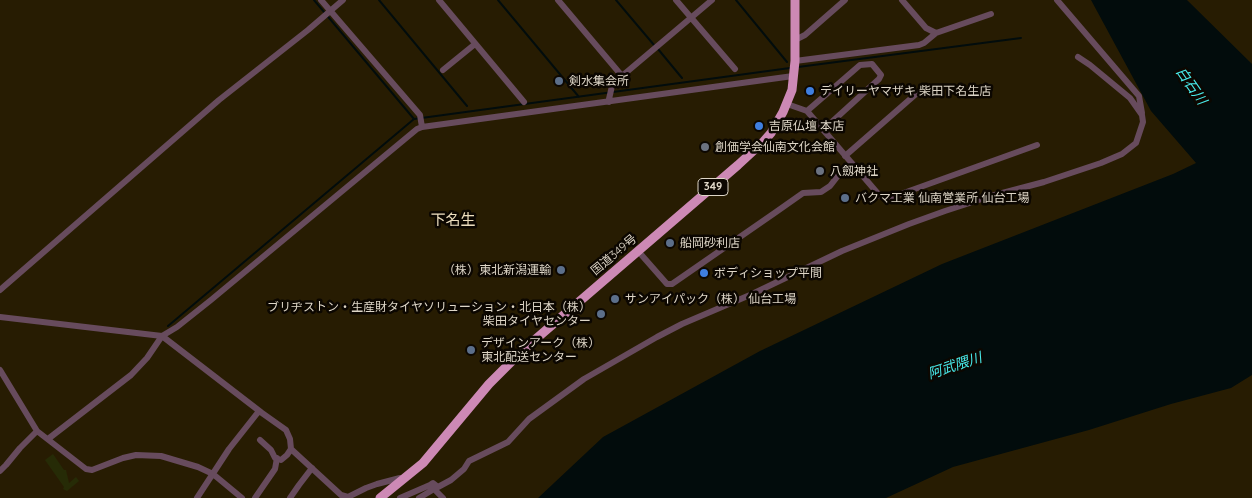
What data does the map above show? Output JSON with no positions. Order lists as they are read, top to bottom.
{
  "streets": {
    "highway": ["349", "国道349号"]
  },
  "districts": ["下名生"],
  "water": ["白石川", "阿武隈川"],
  "places": [
    "剣水集会所",
    "デイリーヤマザキ 柴田下名生店",
    "吉原仏壇 本店",
    "創価学会仙南文化会館",
    "八劔神社",
    "バクマ工業 仙南営業所 仙台工場",
    "船岡砂利店",
    "（株）東北新潟運輸",
    "ボディショップ平間",
    "サンアイパック（株） 仙台工場",
    "ブリヂストン・生産財タイヤソリューション・北日本（株） 柴田タイヤセンター",
    "デザインアーク（株） 東北配送センター"
  ]
}
